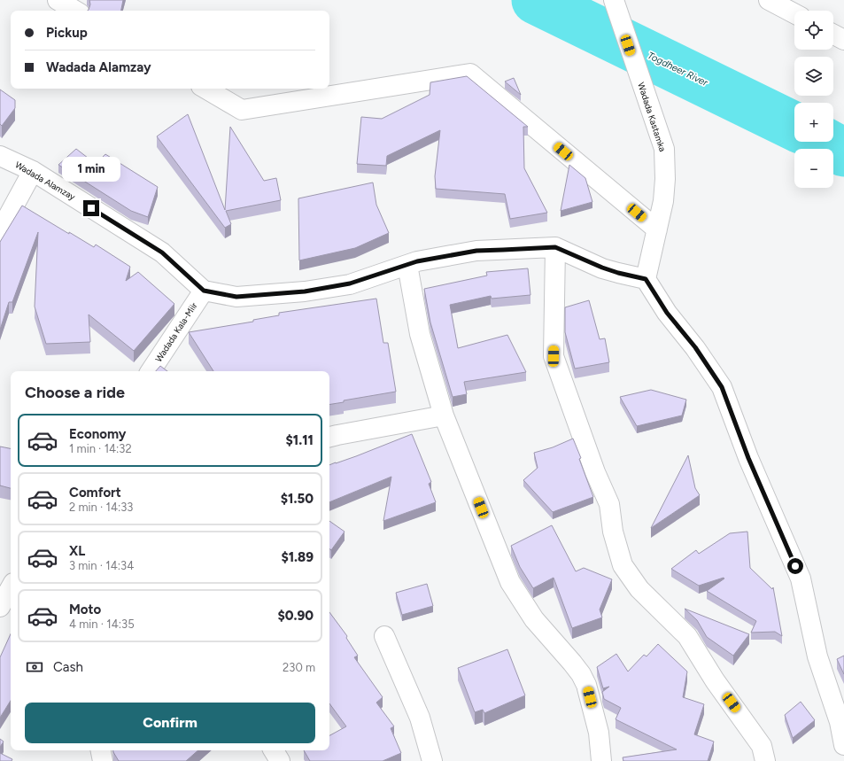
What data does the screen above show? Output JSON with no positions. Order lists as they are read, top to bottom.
{
  "streets": {
    "street": ["Wadada Kastamka", "Wadada Alamzay", "Wadada Kala-Miir"]
  },
  "crossings": [
    ["Wadada Alamzay", "Wadada Kala-Miir"]
  ],
  "water": ["Togdheer River"],
  "page": {
    "map_buttons": ["+", "−"],
    "banner": ["Pickup", "Wadada Alamzay"],
    "bubble": "1 min",
    "heading": "Choose a ride",
    "list": [
      {
        "name": "Economy",
        "note": "1 min · 14:32",
        "value": "$1.11"
      },
      {
        "name": "Comfort",
        "note": "2 min · 14:33",
        "value": "$1.50"
      },
      {
        "name": "XL",
        "note": "3 min · 14:34",
        "value": "$1.89"
      },
      {
        "name": "Moto",
        "note": "4 min · 14:35",
        "value": "$0.90"
      }
    ],
    "pay": ["Cash", "230 m"],
    "buttons": "Confirm"
  }
}
